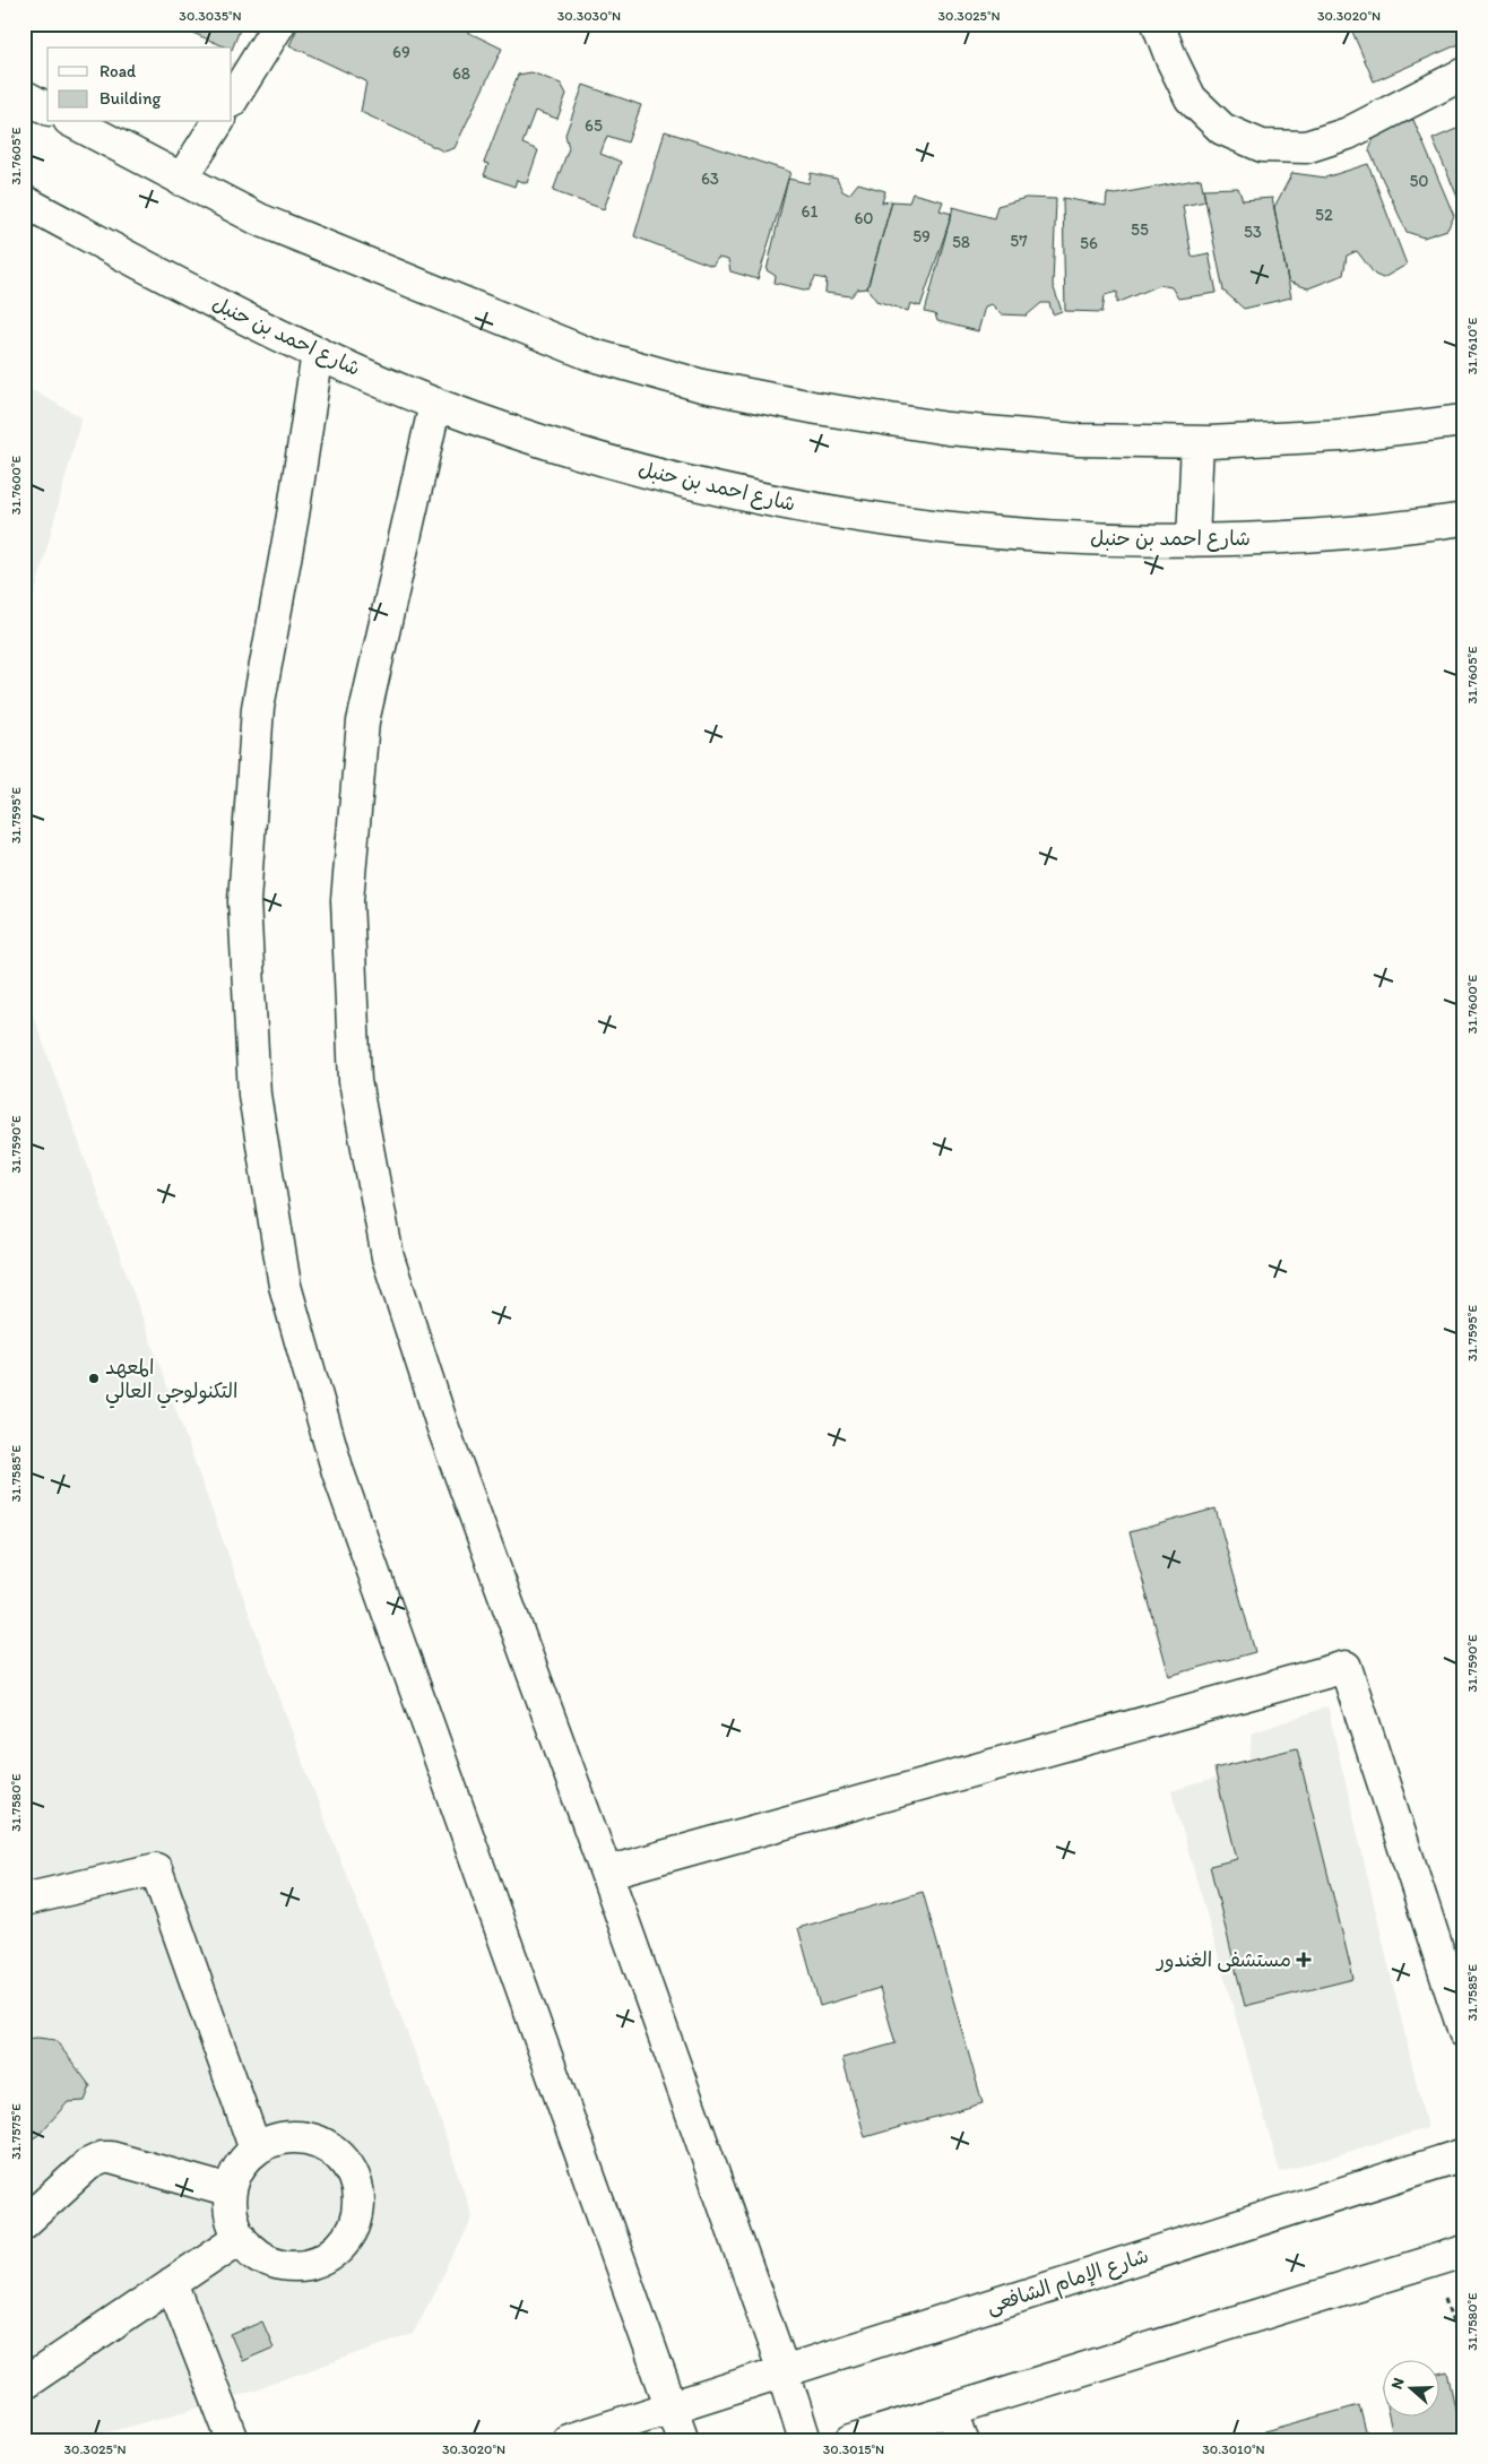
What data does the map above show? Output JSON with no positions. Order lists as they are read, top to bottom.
{
  "streets": {
    "street": ["شارع احمد بن حنبل", "شارع الإمام الشافعى"]
  },
  "places": {
    "other": ["المعهد التكنولوجي العالي"],
    "health": ["مستشفى الغندور"]
  },
  "house_numbers": [
    "69",
    "68",
    "65",
    "63",
    "50",
    "61",
    "52",
    "60",
    "55",
    "53",
    "59",
    "57",
    "58",
    "56"
  ],
  "legend": ["Road", "Building"],
  "north": "left",
  "coordinates": [
    "30.3035°N",
    "30.3030°N",
    "30.3025°N",
    "30.3020°N",
    "31.7605°E",
    "31.7610°E",
    "31.7600°E",
    "31.7595°E",
    "31.7590°E",
    "31.7585°E",
    "31.7580°E",
    "31.7575°E",
    "30.3015°N",
    "30.3010°N"
  ]
}
